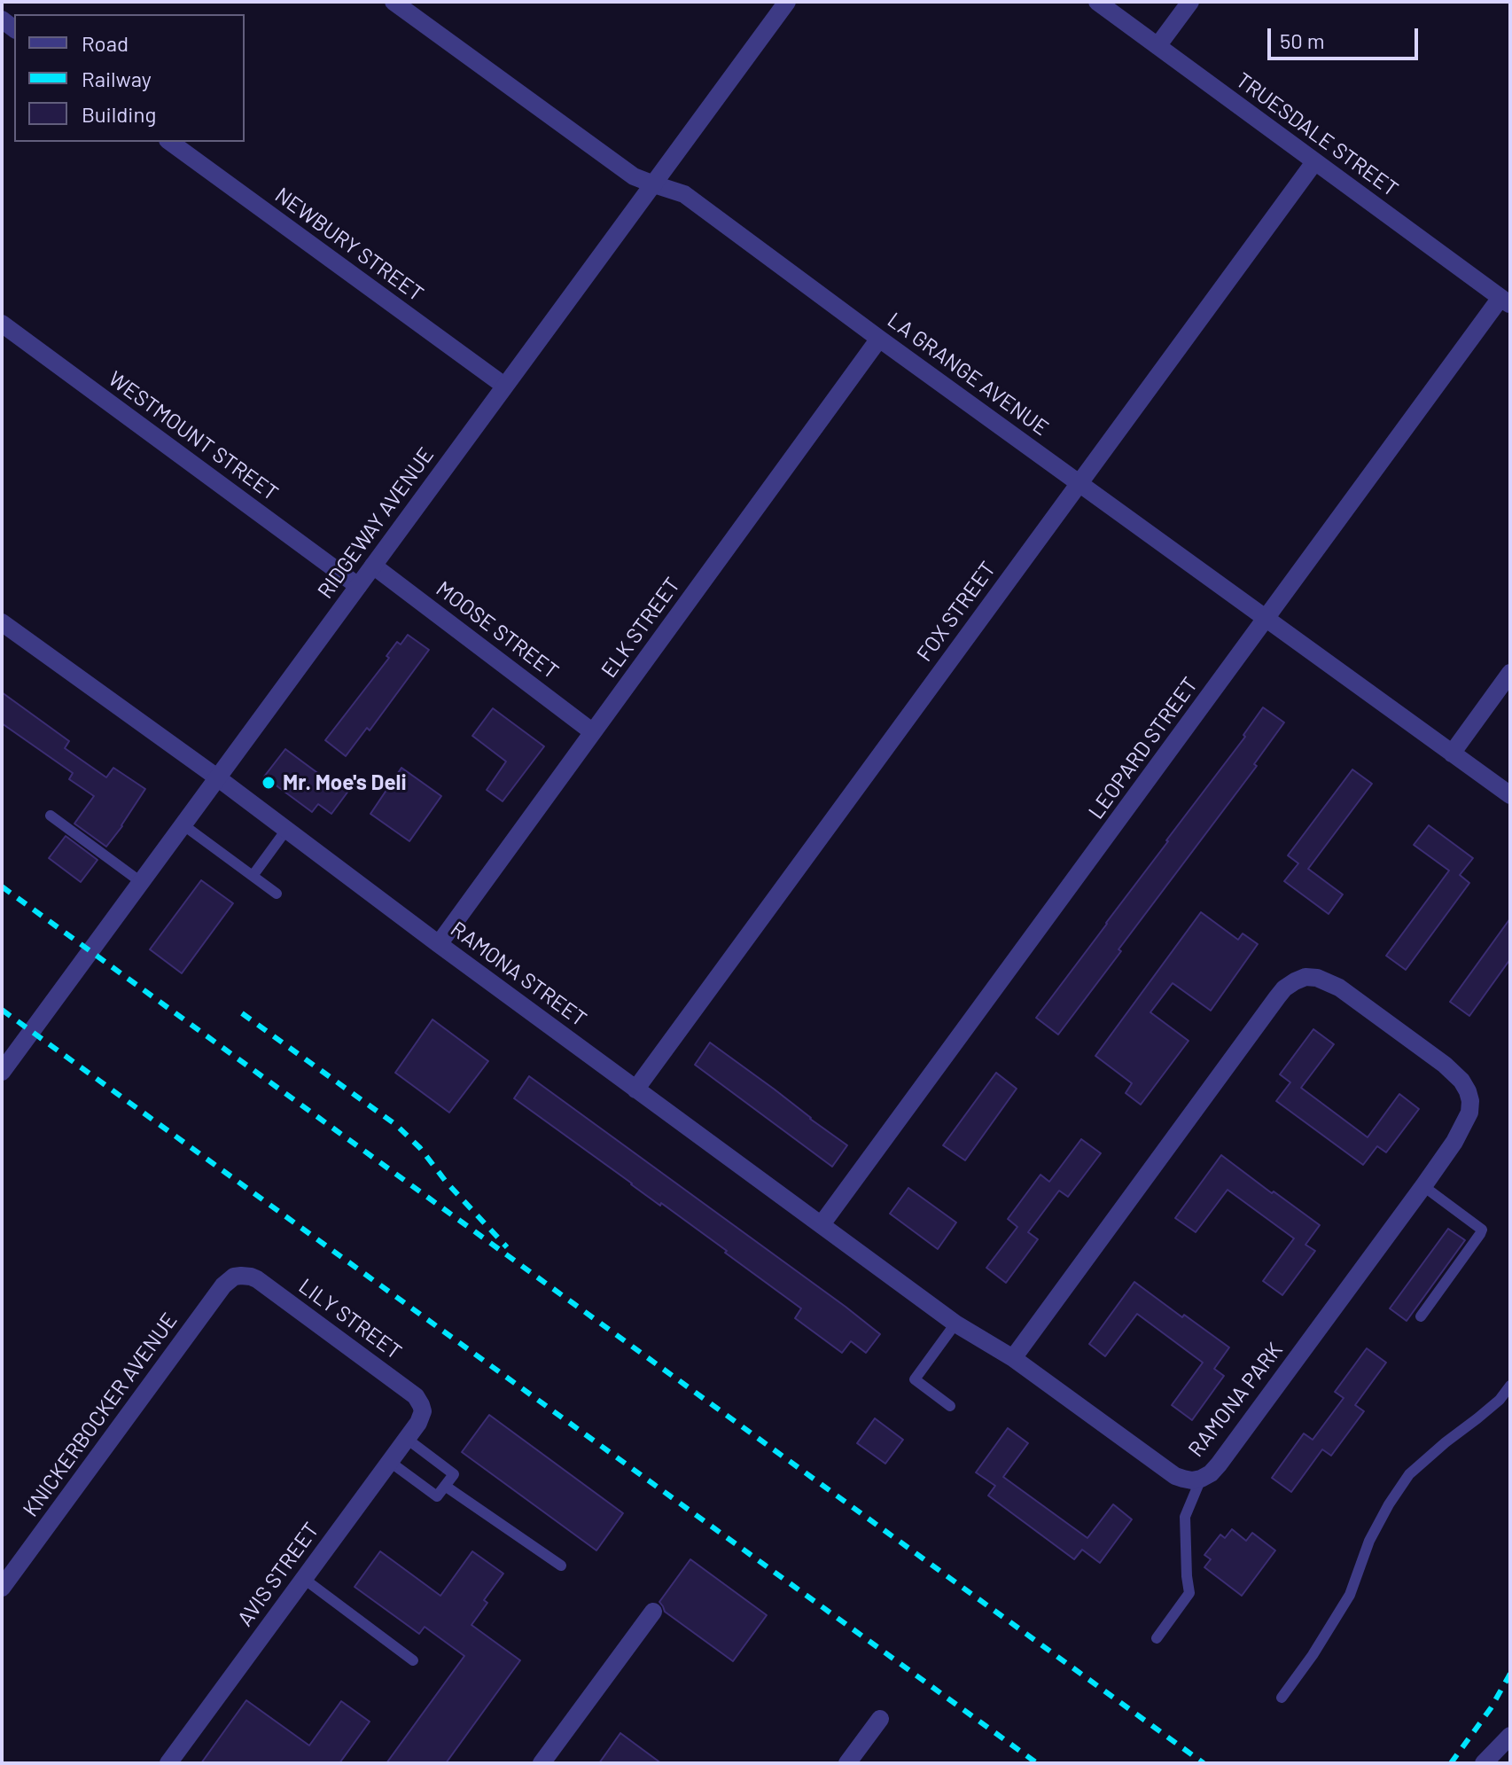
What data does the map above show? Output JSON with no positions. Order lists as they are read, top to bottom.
{
  "streets": {
    "street": [
      "TRUESDALE STREET",
      "NEWBURY STREET",
      "LA GRANGE AVENUE",
      "WESTMOUNT STREET",
      "RIDGEWAY AVENUE",
      "FOX STREET",
      "ELK STREET",
      "MOOSE STREET",
      "LEOPARD STREET",
      "RAMONA STREET",
      "LILY STREET",
      "RAMONA PARK",
      "KNICKERBOCKER AVENUE",
      "AVIS STREET"
    ]
  },
  "crossings": [
    ["TRUESDALE STREET", "FOX STREET"],
    ["TRUESDALE STREET", "LEOPARD STREET"],
    ["NEWBURY STREET", "RIDGEWAY AVENUE"],
    ["LA GRANGE AVENUE", "RIDGEWAY AVENUE"],
    ["LA GRANGE AVENUE", "FOX STREET"],
    ["LA GRANGE AVENUE", "ELK STREET"],
    ["LA GRANGE AVENUE", "LEOPARD STREET"],
    ["WESTMOUNT STREET", "RIDGEWAY AVENUE"],
    ["RIDGEWAY AVENUE", "MOOSE STREET"],
    ["RIDGEWAY AVENUE", "RAMONA STREET"],
    ["FOX STREET", "RAMONA STREET"],
    ["ELK STREET", "MOOSE STREET"],
    ["ELK STREET", "RAMONA STREET"],
    ["LEOPARD STREET", "RAMONA STREET"],
    ["RAMONA STREET", "RAMONA PARK"],
    ["LILY STREET", "KNICKERBOCKER AVENUE"],
    ["LILY STREET", "AVIS STREET"]
  ],
  "places": ["Mr. Moe's Deli"],
  "legend": ["Road", "Railway", "Building"],
  "scale_bar": "50 m"
}
